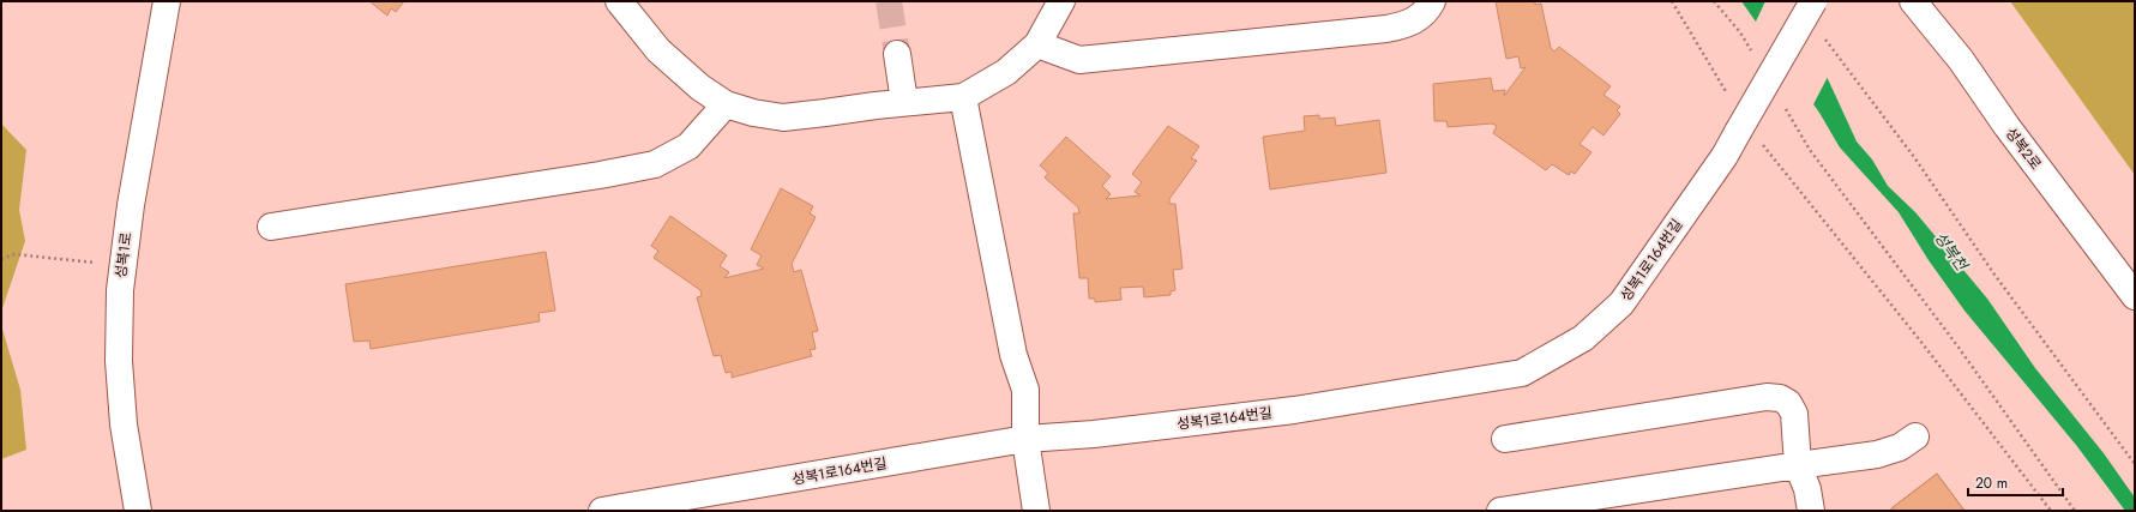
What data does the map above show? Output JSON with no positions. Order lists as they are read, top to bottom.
{
  "streets": {
    "street": ["성복2로", "성복1로", "성복1로164번길"]
  },
  "water": ["성복천"],
  "scale_bar": "20 m"
}
